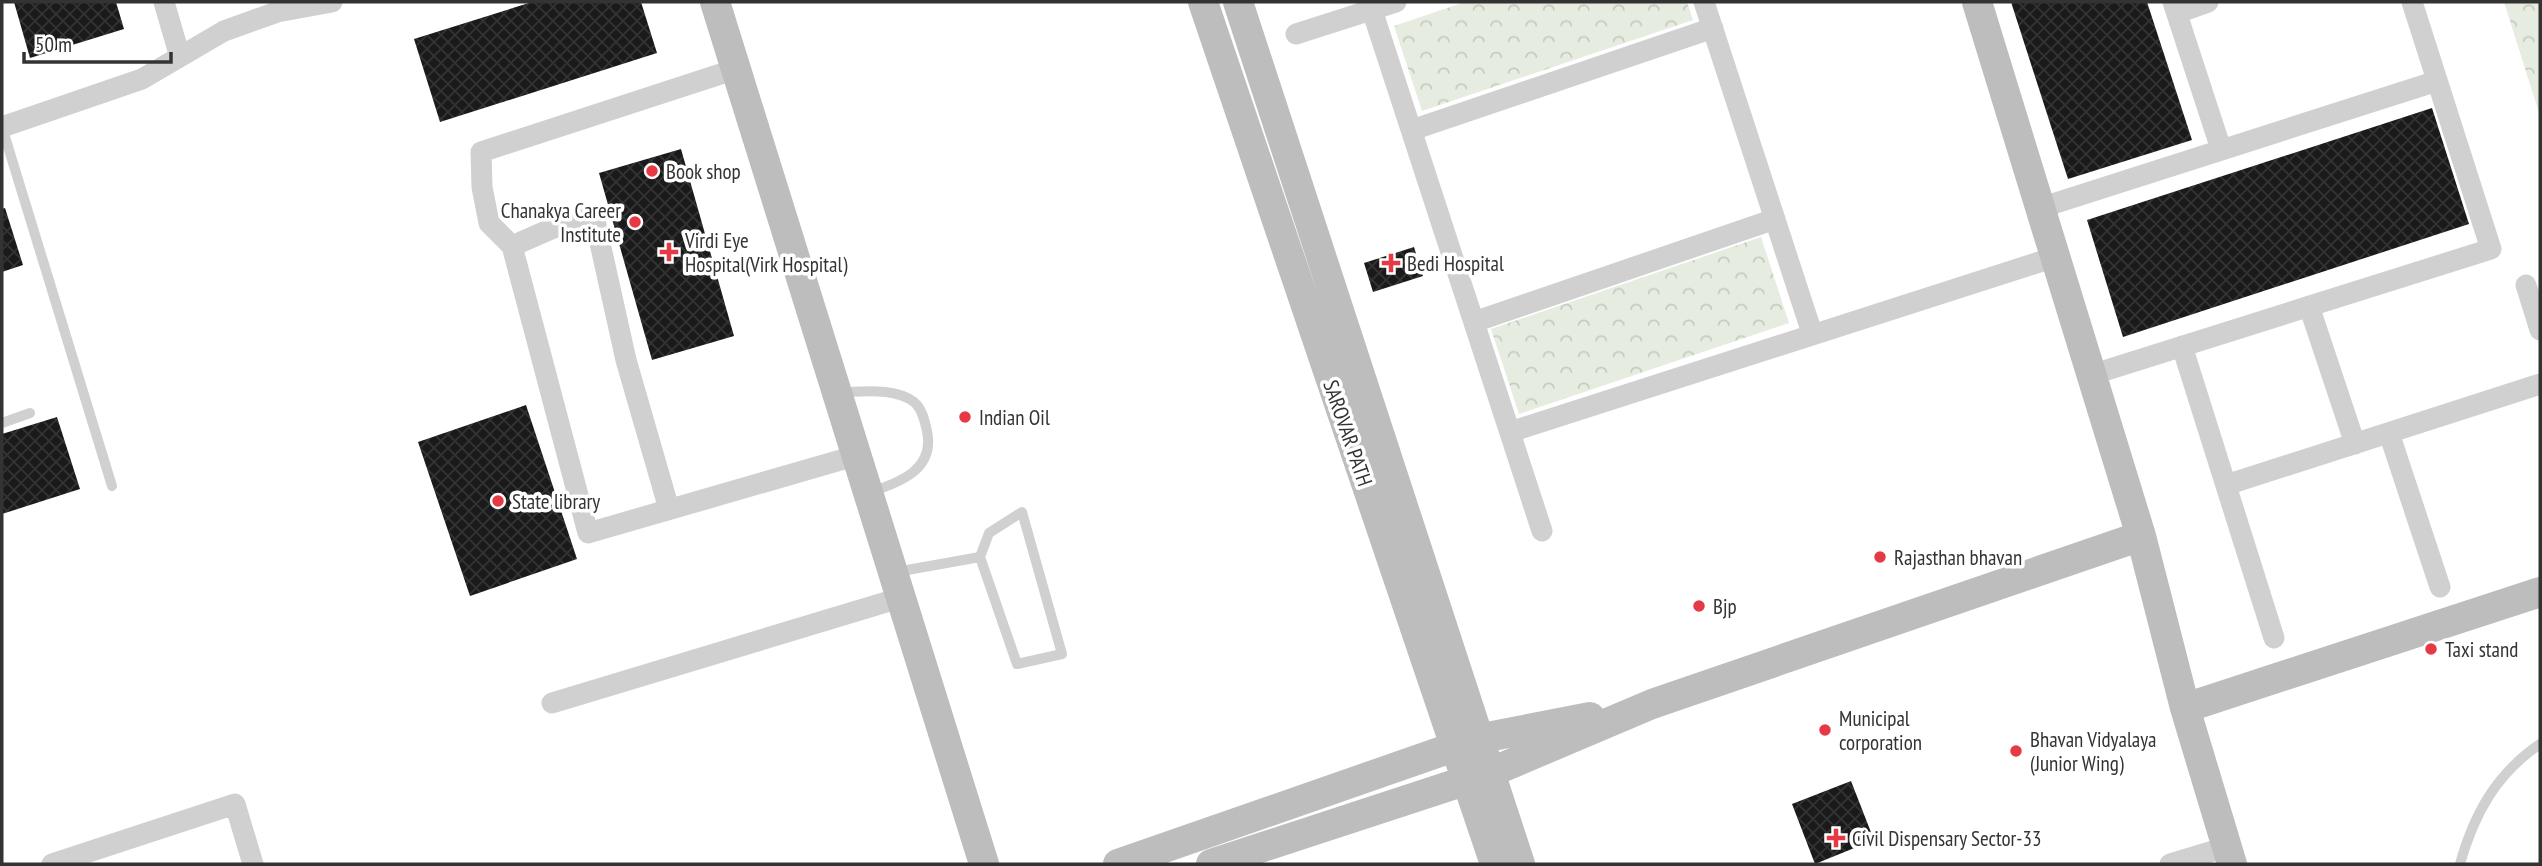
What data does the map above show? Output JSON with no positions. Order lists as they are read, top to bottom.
{
  "streets": {
    "street": ["SAROVAR PATH"]
  },
  "places": {
    "other": [
      "Book shop",
      "Chanakya Career Institute",
      "Indian Oil",
      "State library",
      "Rajasthan bhavan",
      "Bjp",
      "Taxi stand",
      "Municipal corporation",
      "Bhavan Vidyalaya (Junior Wing)"
    ],
    "health": ["Virdi Eye Hospital(Virk Hospital)", "Bedi Hospital", "Civil Dispensary Sector-33"]
  },
  "scale_bar": "50 m"
}
